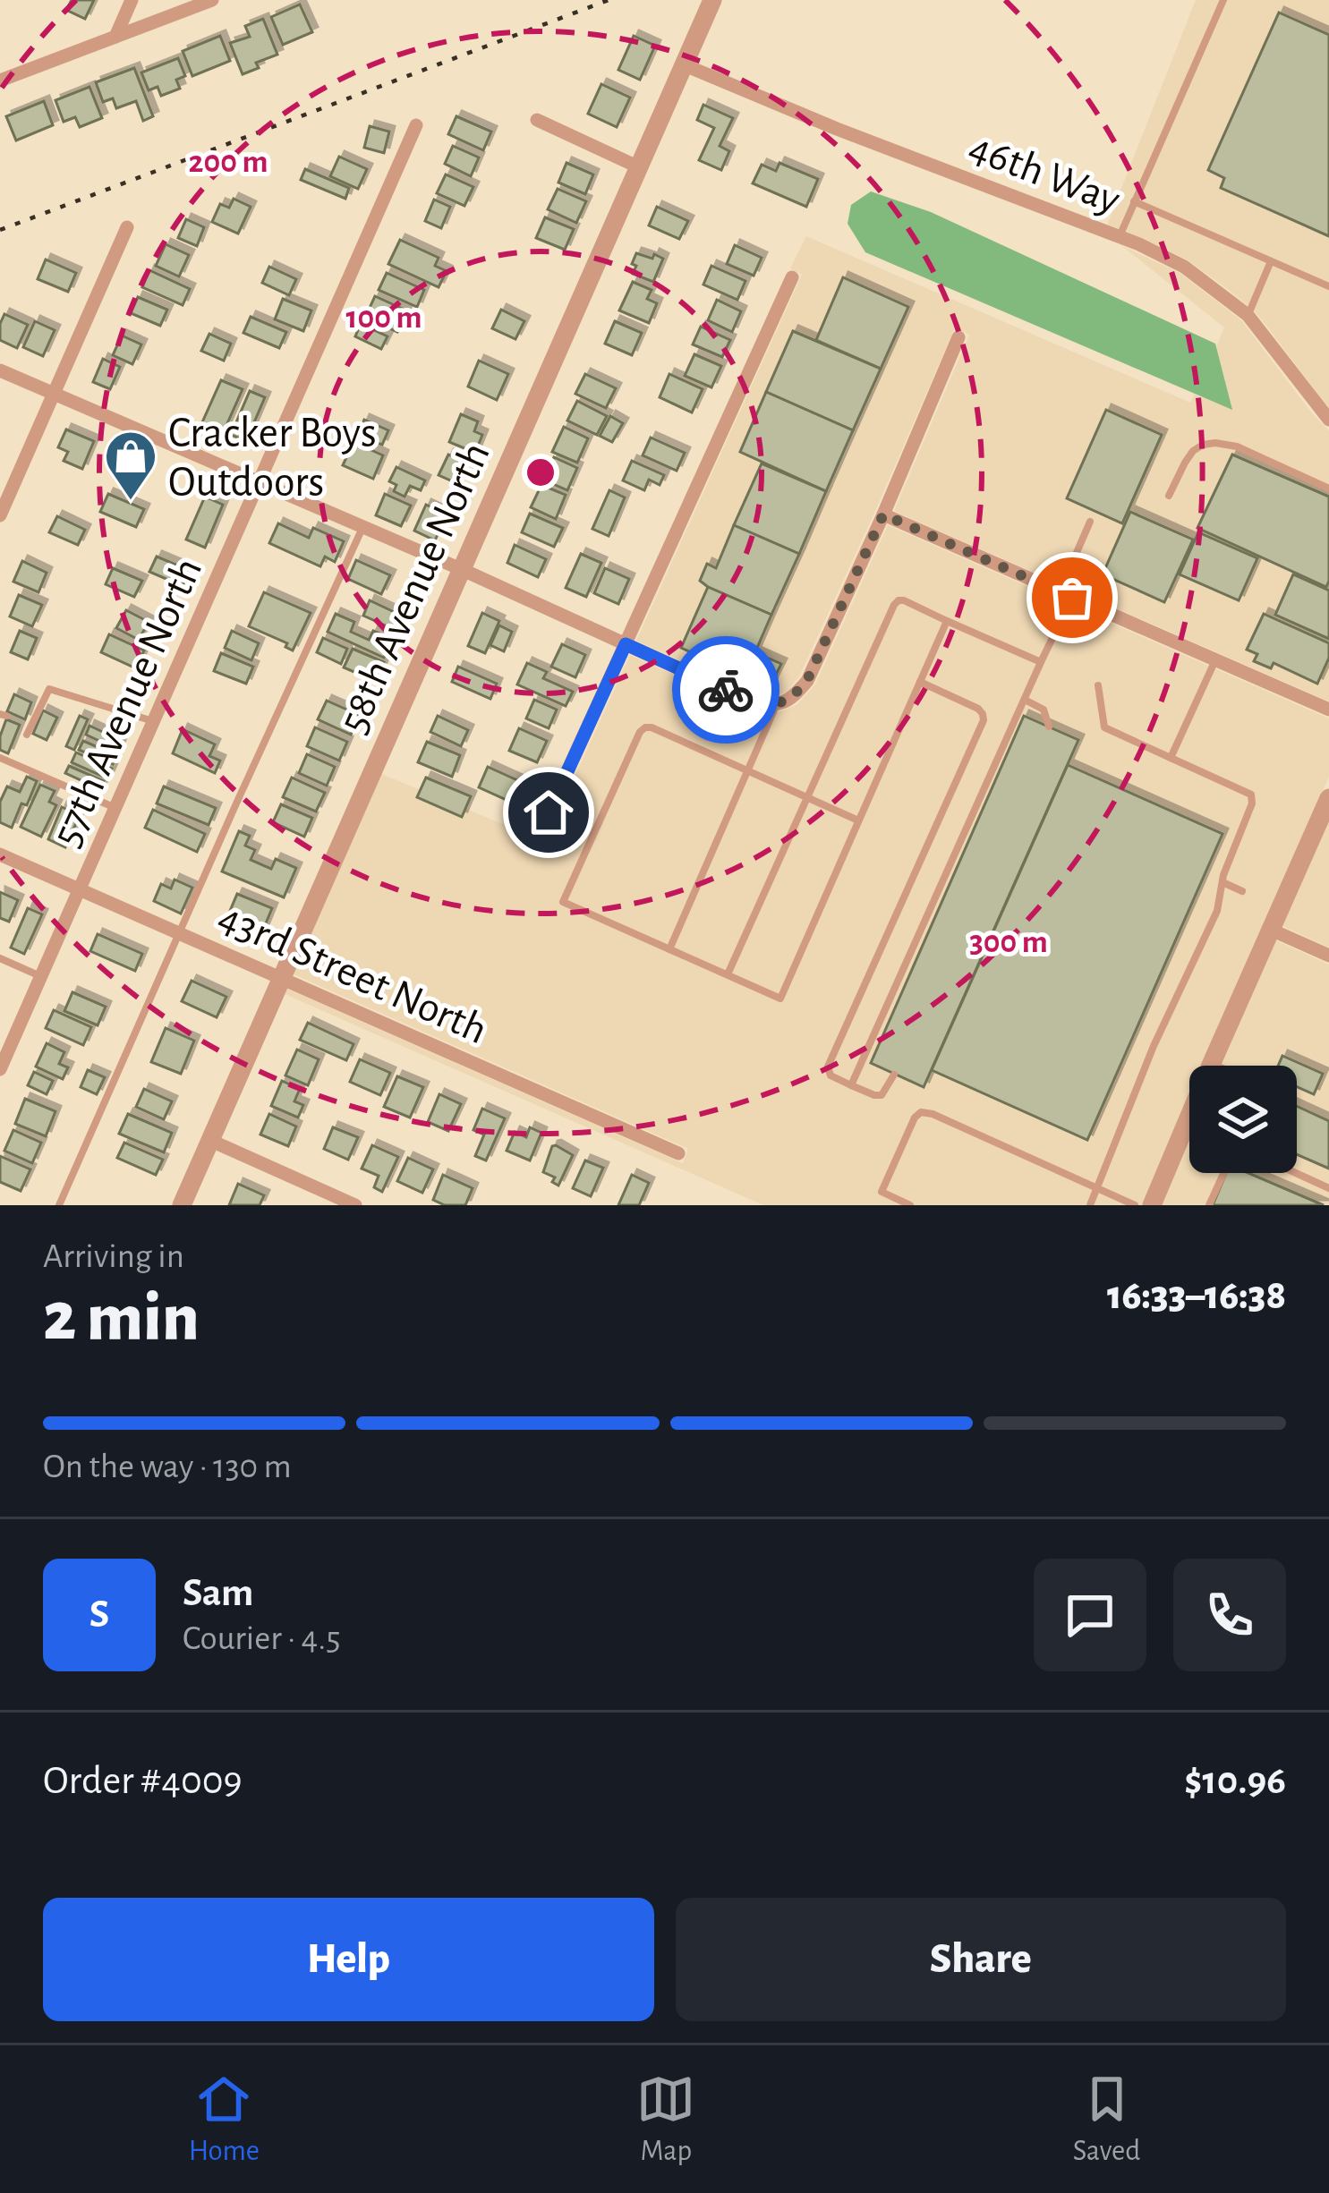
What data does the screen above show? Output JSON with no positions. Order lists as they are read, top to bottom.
{
  "streets": {
    "street": [
      "46th Way",
      "58th Avenue North",
      "57th Avenue North",
      "43rd Street North"
    ]
  },
  "crossings": [
    ["46th Way", "58th Avenue North"],
    ["58th Avenue North", "43rd Street North"],
    ["57th Avenue North", "43rd Street North"]
  ],
  "places": {
    "shop": ["Cracker Boys Outdoors"]
  },
  "page": {
    "heading": ["2 min", "Arriving in", "16:33–16:38"],
    "panel": [
      "Sam",
      "Courier · 4.5",
      "Order #4009",
      "$10.96"
    ],
    "bar": "On the way · 130 m",
    "round": "S",
    "buttons": ["Help", "Share"],
    "tabs": ["Home", "Map", "Saved"]
  },
  "rings": ["200 m", "100 m", "300 m"]
}
